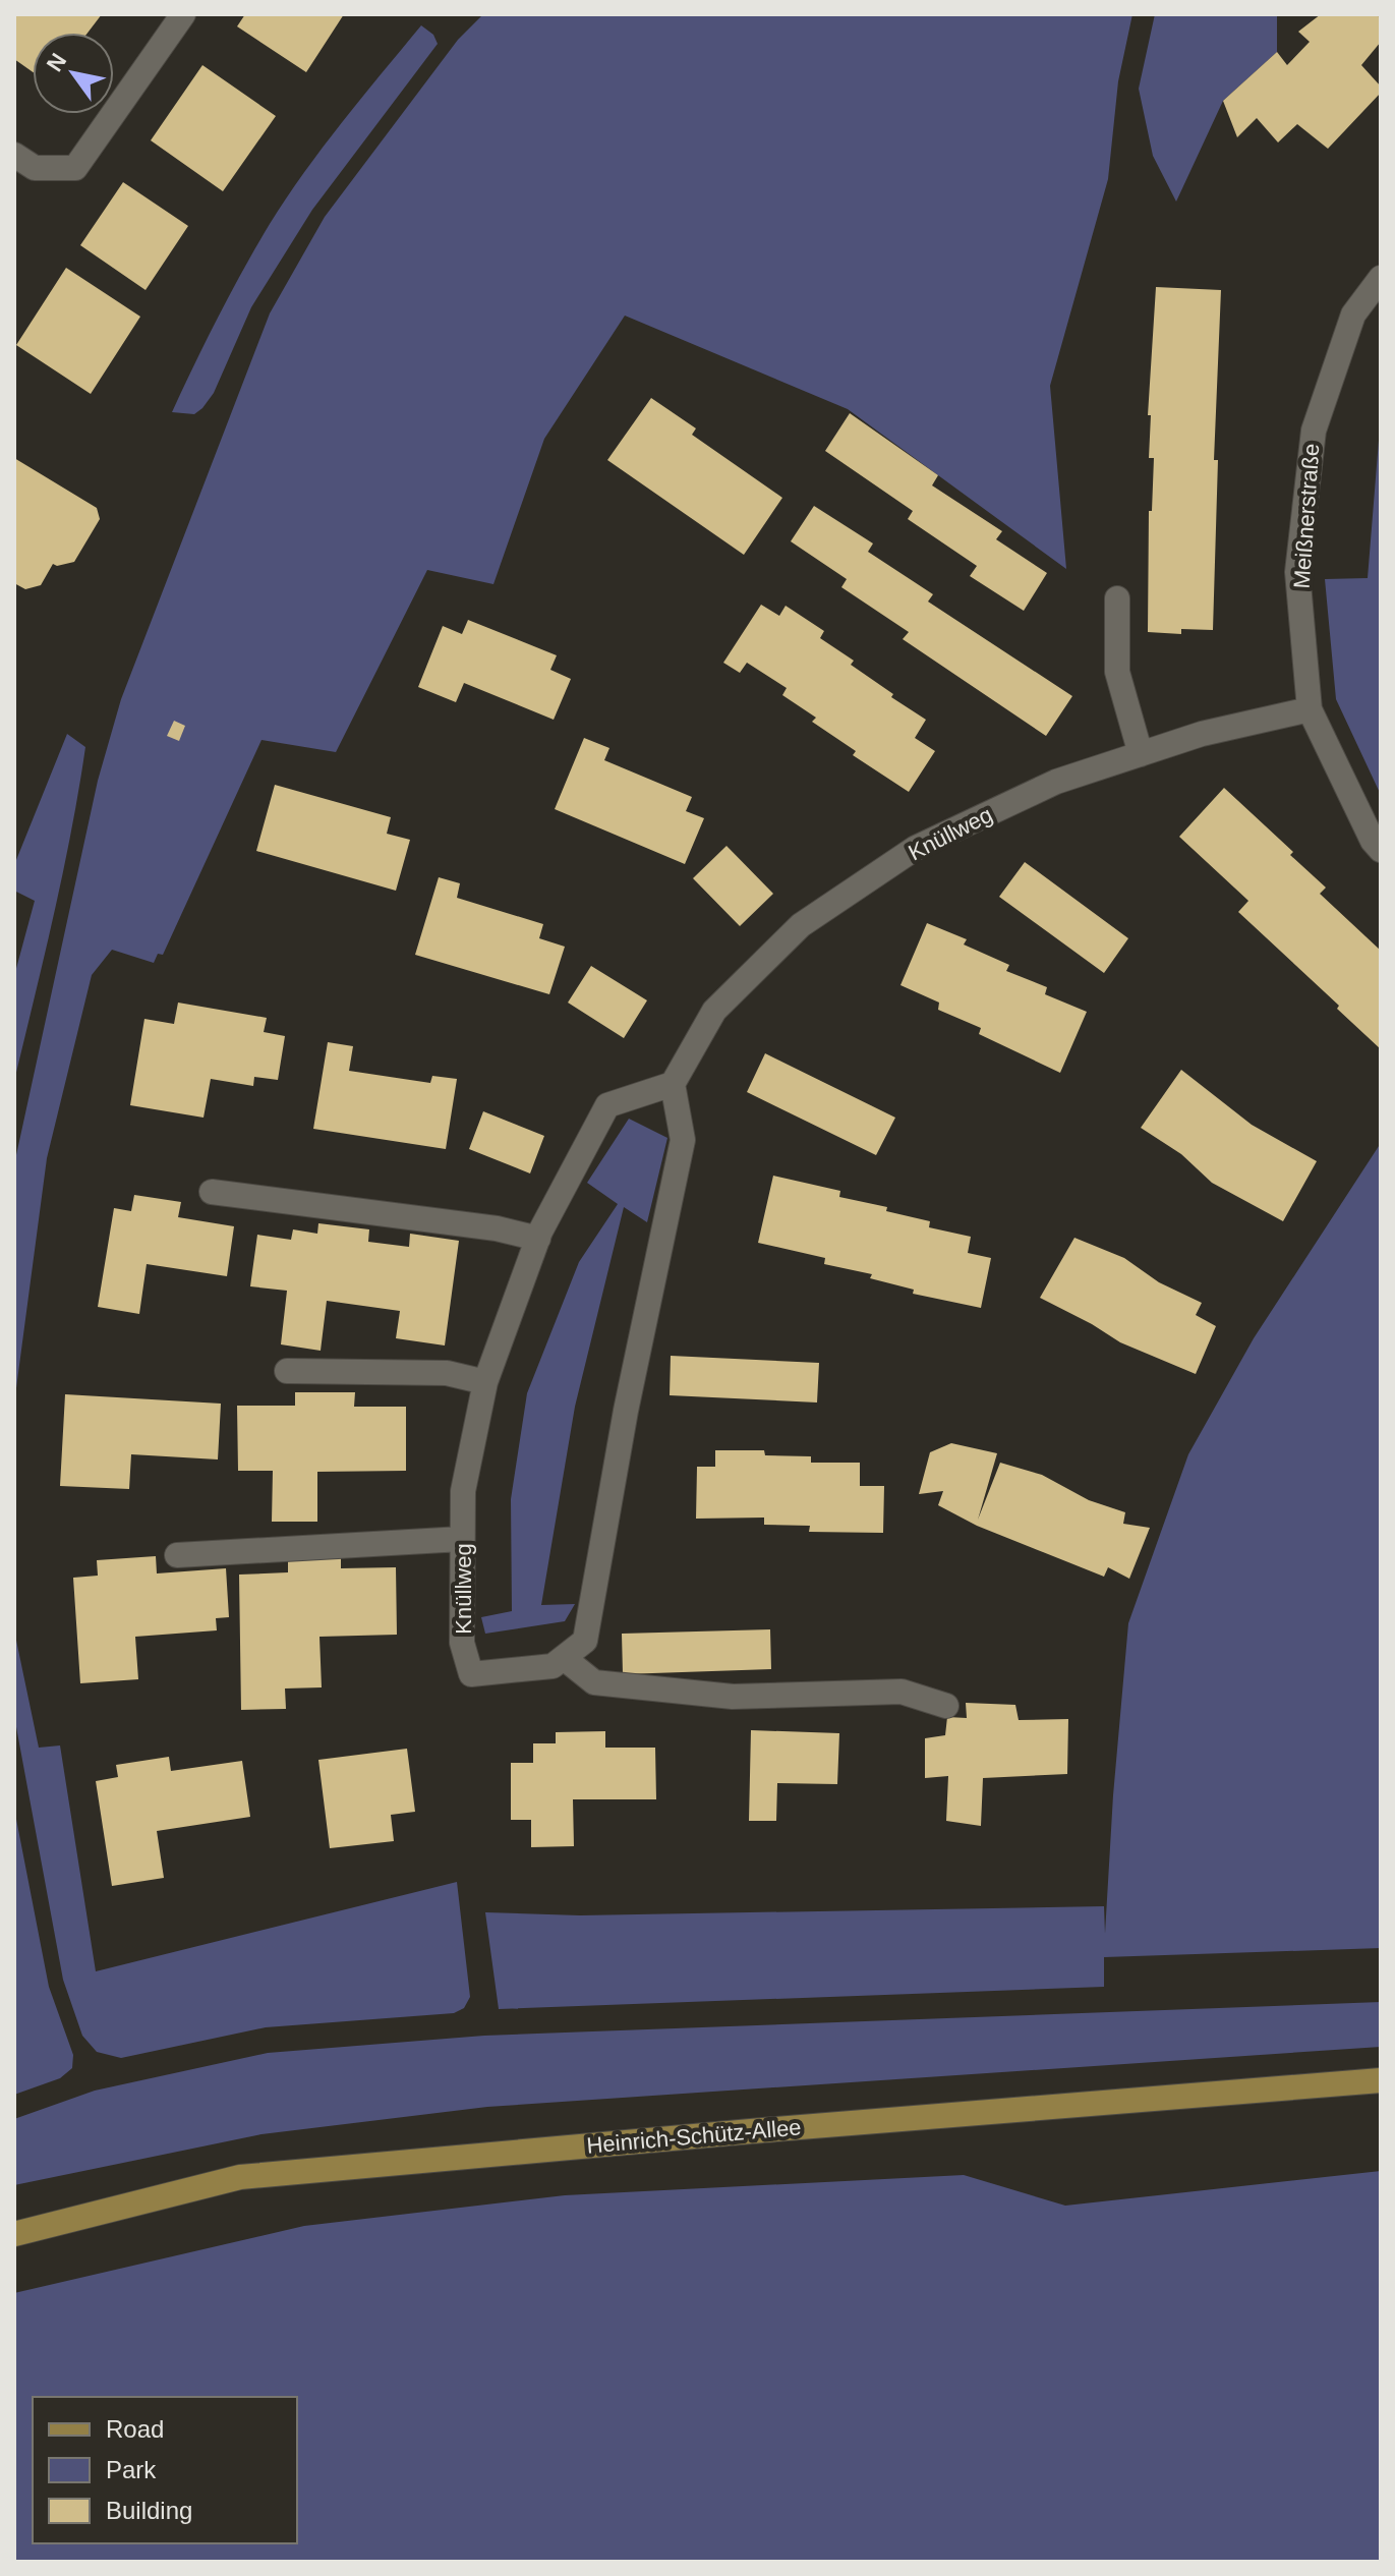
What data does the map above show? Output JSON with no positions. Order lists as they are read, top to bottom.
{
  "streets": {
    "main road": ["Heinrich-Schütz-Allee"],
    "street": ["Meißnerstraße", "Knüllweg"]
  },
  "crossings": [
    ["Meißnerstraße", "Knüllweg"]
  ],
  "legend": ["Road", "Park", "Building"],
  "north": "top left"
}
